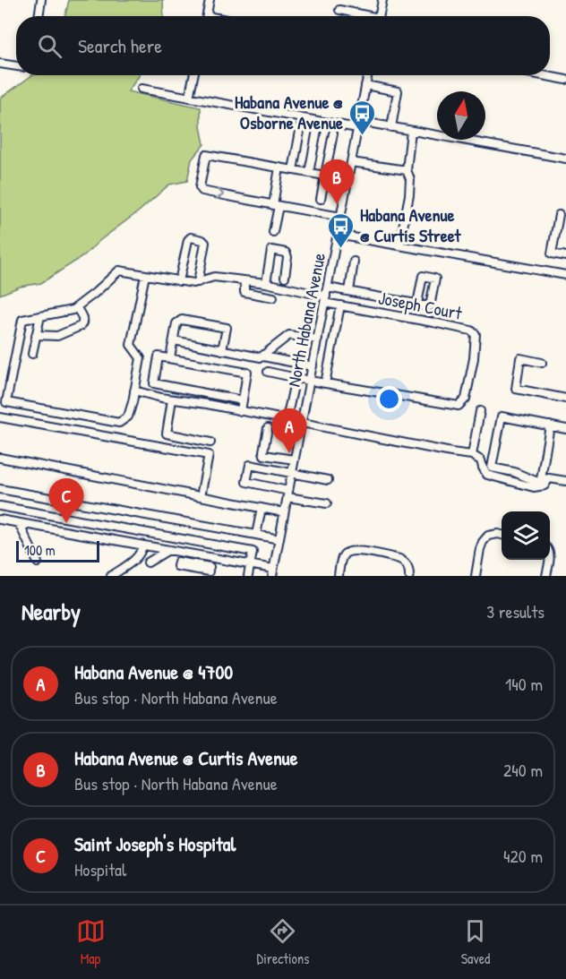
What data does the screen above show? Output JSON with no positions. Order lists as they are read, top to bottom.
{
  "streets": {
    "street": ["Joseph Court", "North Habana Avenue"]
  },
  "crossings": [
    ["Joseph Court", "North Habana Avenue"]
  ],
  "places": {
    "bus stop": ["Habana Avenue @ Osborne Avenue", "Habana Avenue @ Curtis Street"]
  },
  "scale_bar": "100 m",
  "north": "top",
  "page": {
    "search": "Search here",
    "pins": ["B", "A", "C"],
    "scale": "100 m",
    "heading": ["Nearby", "3 results"],
    "list": [
      {
        "mark": "A",
        "name": "Habana Avenue @ 4700",
        "note": "Bus stop · North Habana Avenue",
        "value": "140 m"
      },
      {
        "mark": "B",
        "name": "Habana Avenue @ Curtis Avenue",
        "note": "Bus stop · North Habana Avenue",
        "value": "240 m"
      },
      {
        "mark": "C",
        "name": "Saint Joseph's Hospital",
        "note": "Hospital",
        "value": "420 m"
      }
    ],
    "nav": ["Map", "Directions", "Saved"]
  }
}
